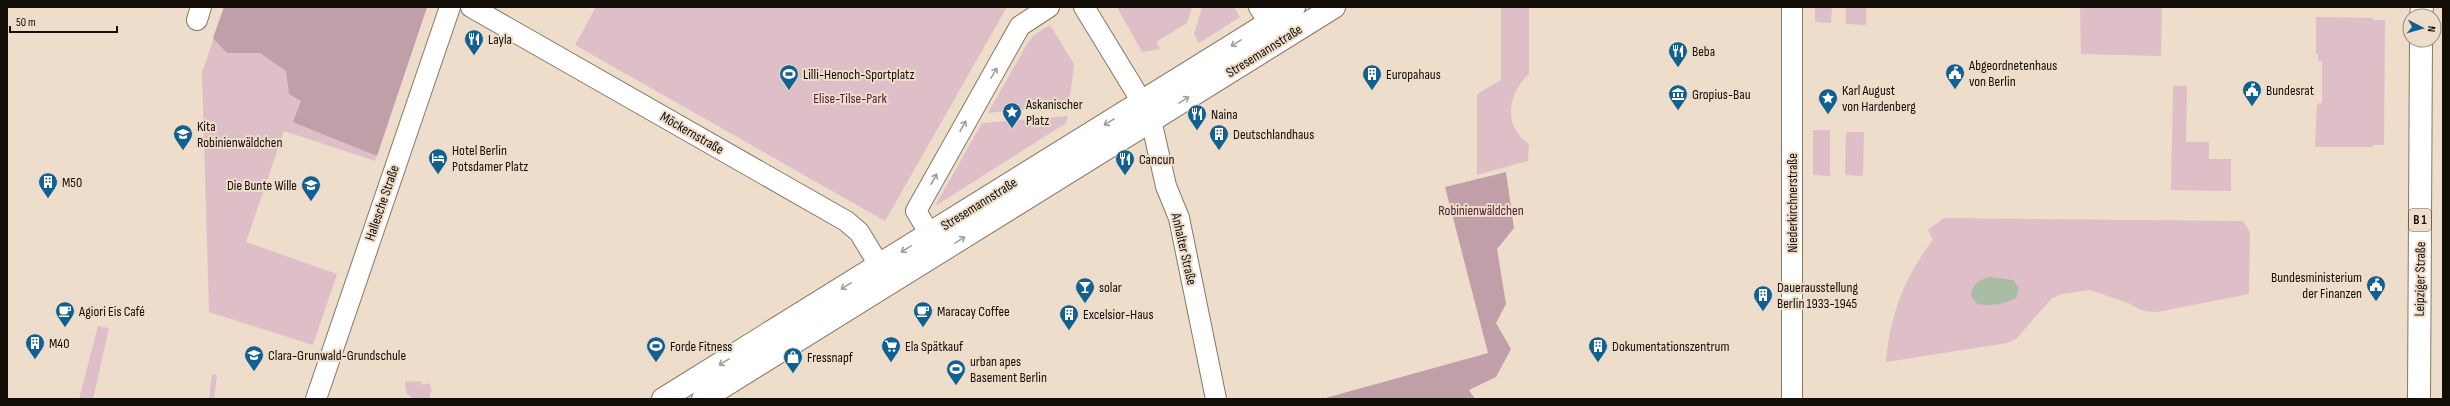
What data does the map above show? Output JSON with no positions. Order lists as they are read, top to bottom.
{
  "streets": {
    "main road": ["Stresemannstraße", "B 1", "Leipziger Straße"],
    "street": [
      "Möckernstraße",
      "Hallesche Straße",
      "Niederkirchnerstraße",
      "Anhalter Straße"
    ]
  },
  "crossings": [
    ["Stresemannstraße", "Möckernstraße"],
    ["Stresemannstraße", "Anhalter Straße"]
  ],
  "parks": ["Elise-Tilse-Park", "Robinienwäldchen"],
  "places": {
    "restaurant": [
      "Layla",
      "Beba",
      "Naina",
      "Cancun"
    ],
    "public building": ["Abgeordnetenhaus von Berlin", "Bundesrat", "Bundesministerium der Finanzen"],
    "sports": ["Lilli-Henoch-Sportplatz", "Forde Fitness", "urban apes Basement Berlin"],
    "building": [
      "Europahaus",
      "Deutschlandhaus",
      "M50",
      "Dauerausstellung Berlin 1933-1945",
      "Excelsior-Haus",
      "M40",
      "Dokumentationszentrum"
    ],
    "museum": ["Gropius-Bau"],
    "place": ["Karl August von Hardenberg", "Askanischer Platz"],
    "school or university": ["Kita Robinienwäldchen", "Die Bunte Wille", "Clara-Grunwald-Grundschule"],
    "hotel": ["Hotel Berlin Potsdamer Platz"],
    "bar": ["solar"],
    "cafe": ["Agiori Eis Café", "Maracay Coffee"],
    "supermarket": ["Ela Spätkauf"],
    "shop": ["Fressnapf"]
  },
  "scale_bar": "50 m",
  "north": "right"
}
